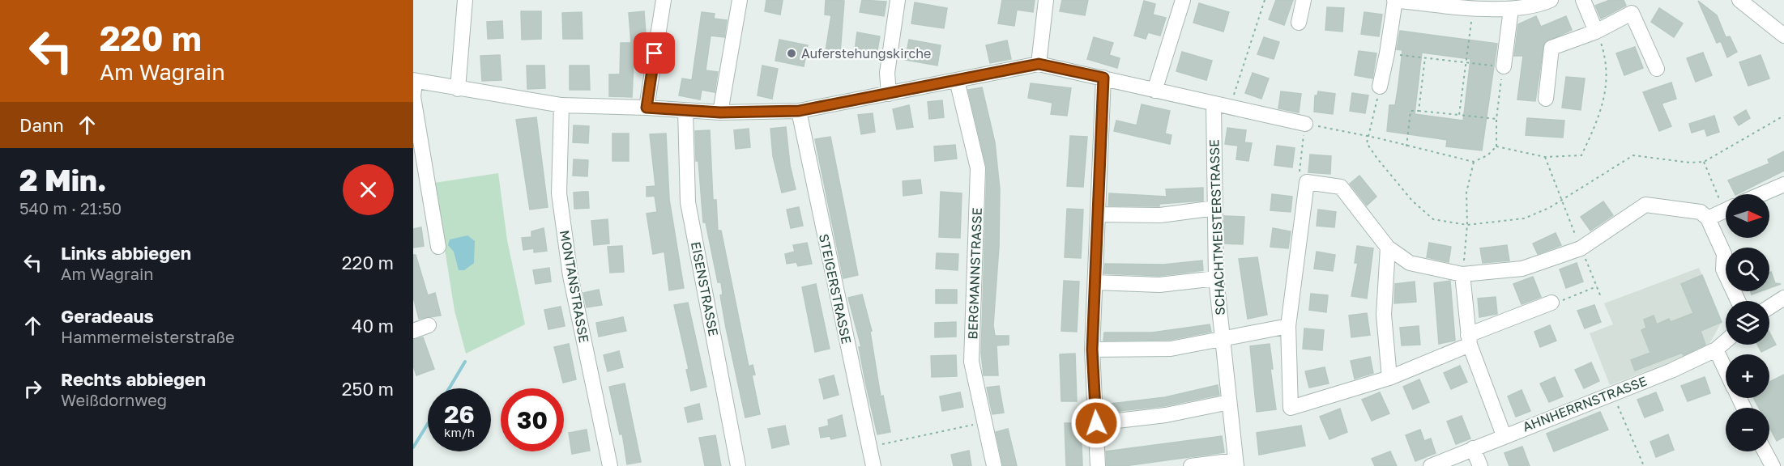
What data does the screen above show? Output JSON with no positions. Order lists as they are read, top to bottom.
{
  "streets": {
    "street": [
      "SCHACHTMEISTERSTRASSE",
      "BERGMANNSTRASSE",
      "MONTANSTRASSE",
      "EISENSTRASSE",
      "STEIGERSTRASSE",
      "AHNHERRNSTRASSE"
    ]
  },
  "places": ["Auferstehungskirche"],
  "north": "right",
  "page": {
    "turn": ["220 m", "Am Wagrain"],
    "then": "Dann",
    "heading": ["2 Min.", "540 m · 21:50"],
    "map_buttons": ["+", "−"],
    "list": [
      {
        "name": "Links abbiegen",
        "note": "Am Wagrain",
        "value": "220 m"
      },
      {
        "name": "Geradeaus",
        "note": "Hammermeisterstraße",
        "value": "40 m"
      },
      {
        "name": "Rechts abbiegen",
        "note": "Weißdornweg",
        "value": "250 m"
      }
    ],
    "speed": "26 km/h",
    "limit": "30"
  }
}
